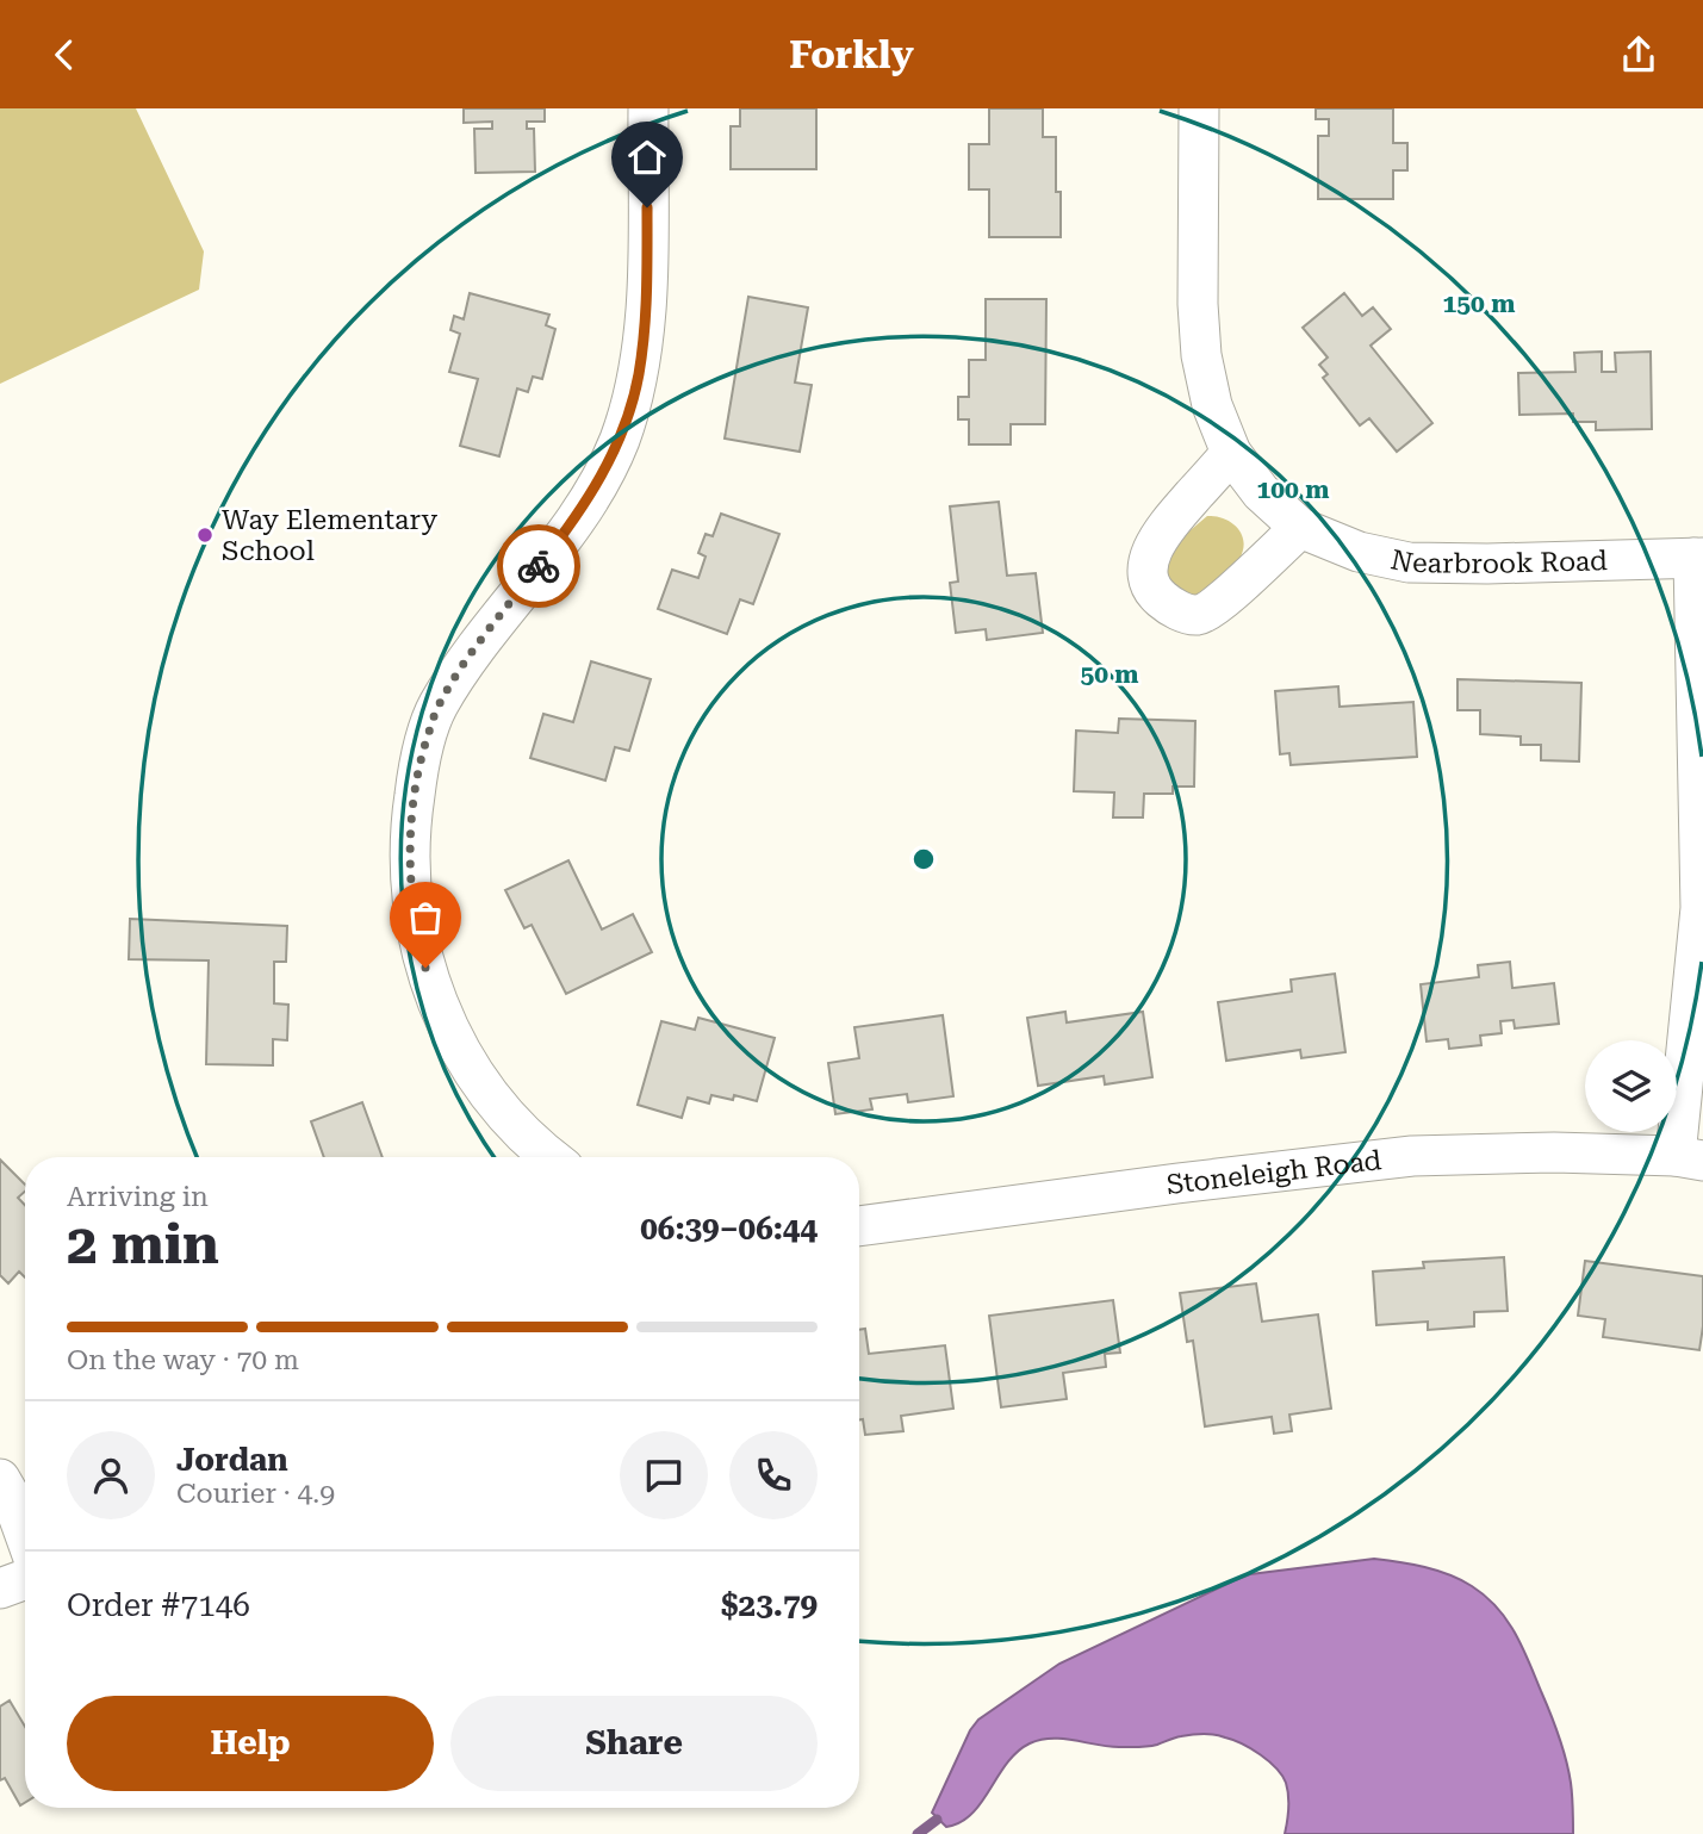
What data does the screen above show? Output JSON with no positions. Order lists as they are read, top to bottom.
{
  "streets": {
    "street": ["Nearbrook Road", "Stoneleigh Road"]
  },
  "places": ["Way Elementary School"],
  "page": {
    "header": "Forkly",
    "heading": ["2 min", "Arriving in", "06:39–06:44"],
    "panel": [
      "Jordan",
      "Courier · 4.9",
      "Order #7146",
      "$23.79"
    ],
    "bar": "On the way · 70 m",
    "buttons": ["Help", "Share"]
  },
  "rings": ["150 m", "100 m", "50 m"]
}
